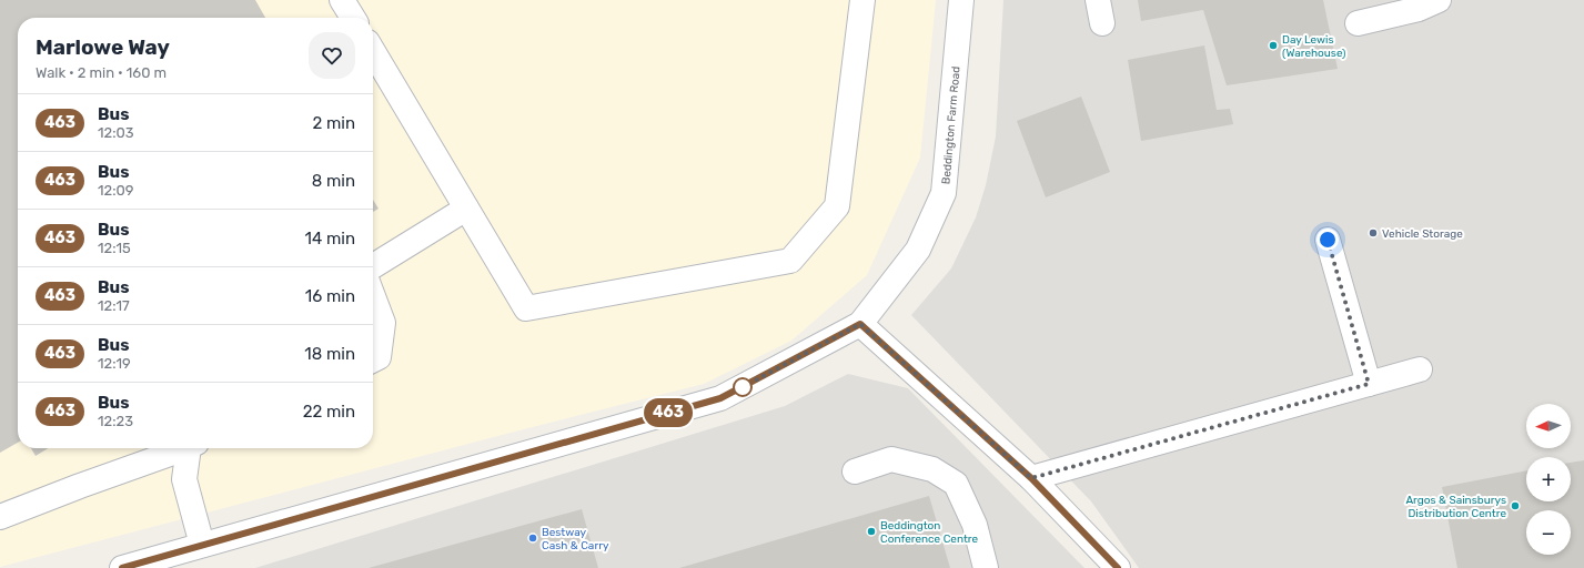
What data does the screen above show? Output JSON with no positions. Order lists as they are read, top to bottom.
{
  "streets": {
    "street": ["Beddington Farm Road"]
  },
  "places": [
    "Day Lewis (Warehouse)",
    "Vehicle Storage",
    "Argos & Sainsburys Distribution Centre",
    "Beddington Conference Centre",
    "Bestway Cash & Carry"
  ],
  "lines": ["bus line 463"],
  "north": "left",
  "page": {
    "on_map": "463",
    "heading": ["Marlowe Way", "Walk · 2 min · 160 m"],
    "list": [
      {
        "mark": "463",
        "name": "Bus",
        "note": "12:03",
        "value": "2 min"
      },
      {
        "mark": "463",
        "name": "Bus",
        "note": "12:09",
        "value": "8 min"
      },
      {
        "mark": "463",
        "name": "Bus",
        "note": "12:15",
        "value": "14 min"
      },
      {
        "mark": "463",
        "name": "Bus",
        "note": "12:17",
        "value": "16 min"
      },
      {
        "mark": "463",
        "name": "Bus",
        "note": "12:19",
        "value": "18 min"
      },
      {
        "mark": "463",
        "name": "Bus",
        "note": "12:23",
        "value": "22 min"
      }
    ],
    "map_buttons": ["+", "−"]
  }
}
